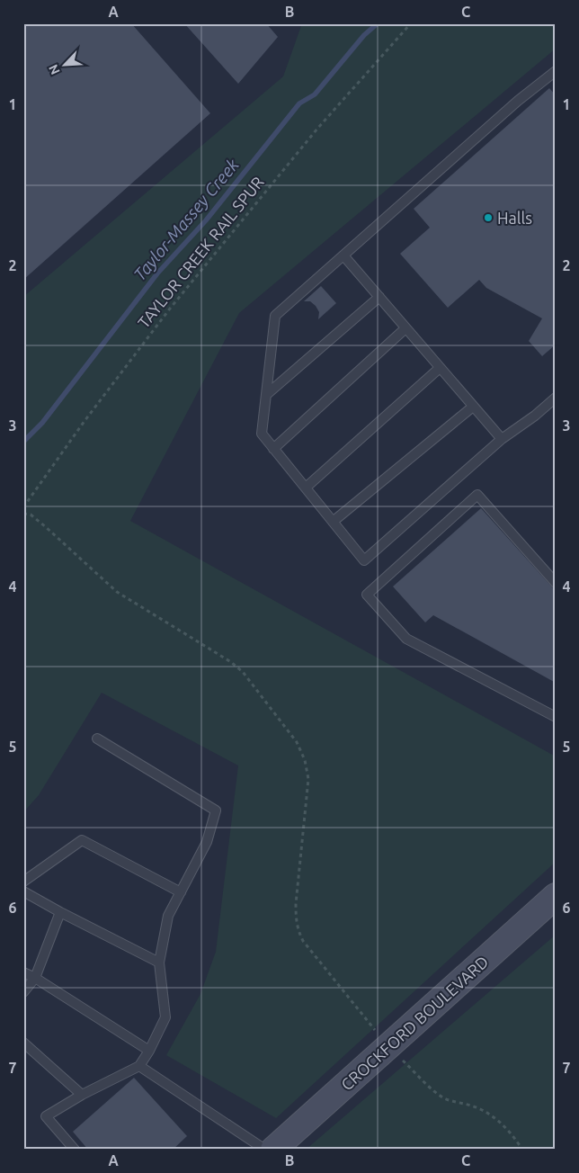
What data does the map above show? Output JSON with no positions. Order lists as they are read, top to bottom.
{
  "streets": {
    "street": ["CROCKFORD BOULEVARD"],
    "path": ["TAYLOR CREEK RAIL SPUR"]
  },
  "water": ["Taylor-Massey Creek"],
  "places": ["Halls"],
  "north": "bottom left",
  "grid": {
    "columns": ["A", "B", "C"],
    "rows": [
      "1",
      "2",
      "3",
      "4",
      "5",
      "6",
      "7"
    ]
  }
}
